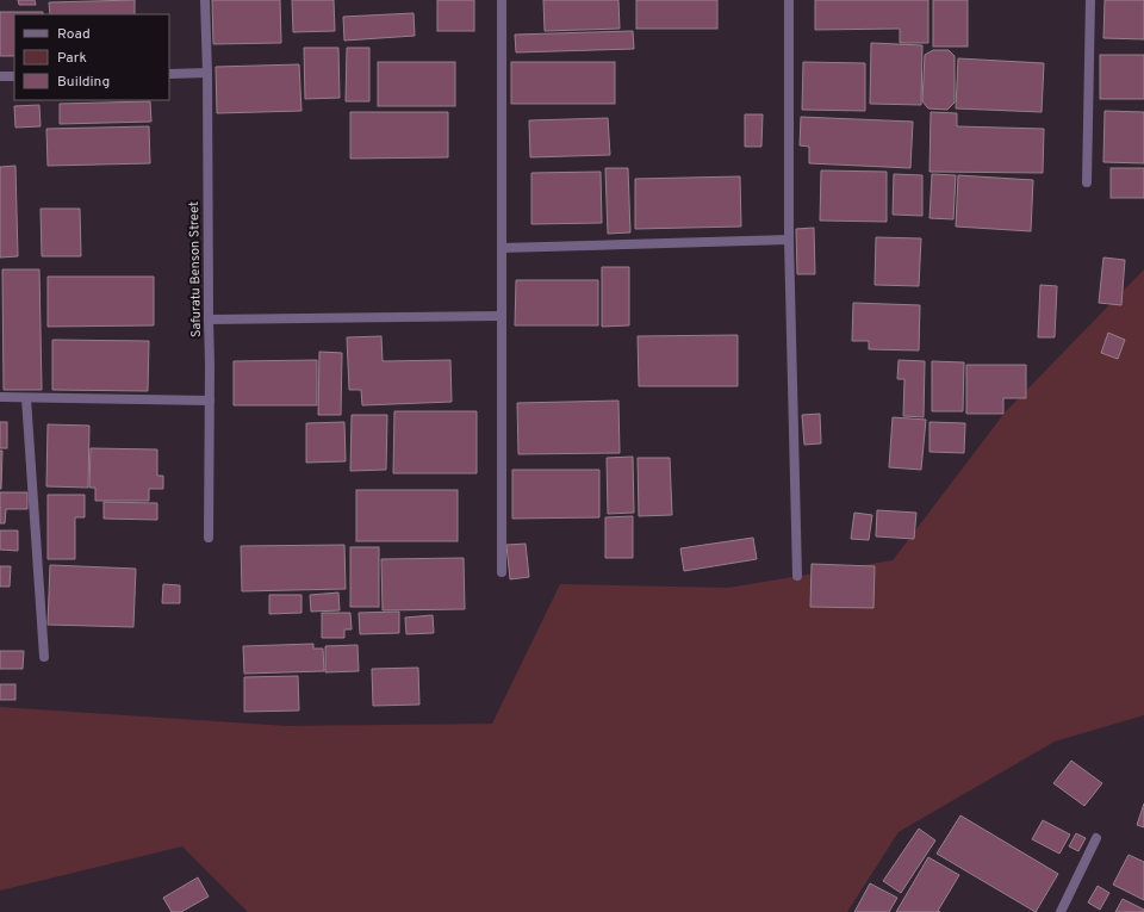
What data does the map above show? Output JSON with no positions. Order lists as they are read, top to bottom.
{
  "streets": {
    "street": ["Safuratu Benson Street"]
  },
  "legend": ["Road", "Park", "Building"]
}
